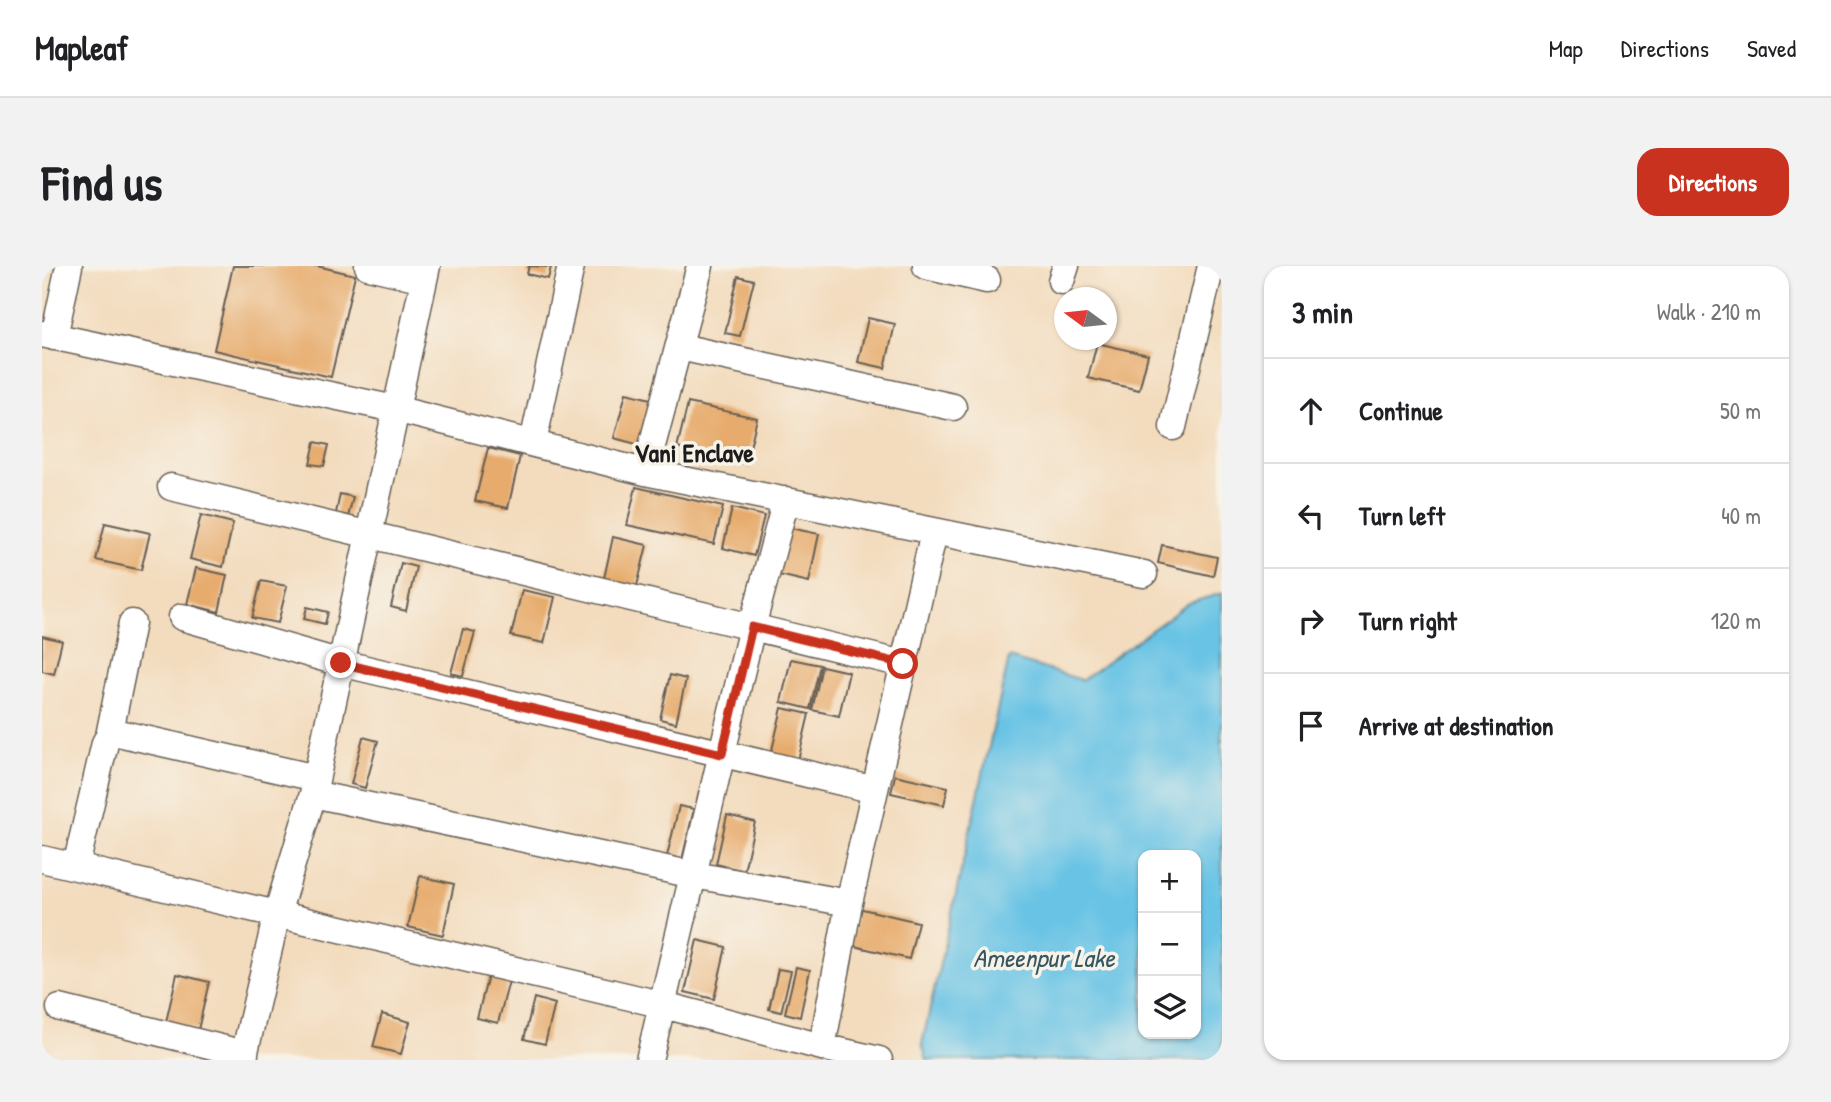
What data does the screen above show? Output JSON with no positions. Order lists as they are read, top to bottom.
{
  "districts": ["Vani Enclave"],
  "water": ["Ameenpur Lake"],
  "north": "left",
  "page": {
    "header": "Mapleaf",
    "nav": ["Map", "Directions", "Saved"],
    "buttons": "Directions",
    "title": "Find us",
    "heading": ["3 min", "Walk · 210 m"],
    "list": [
      ["Continue", "50 m"],
      ["Turn left", "40 m"],
      ["Turn right", "120 m"],
      "Arrive at destination"
    ],
    "map_buttons": ["+", "−"]
  }
}
